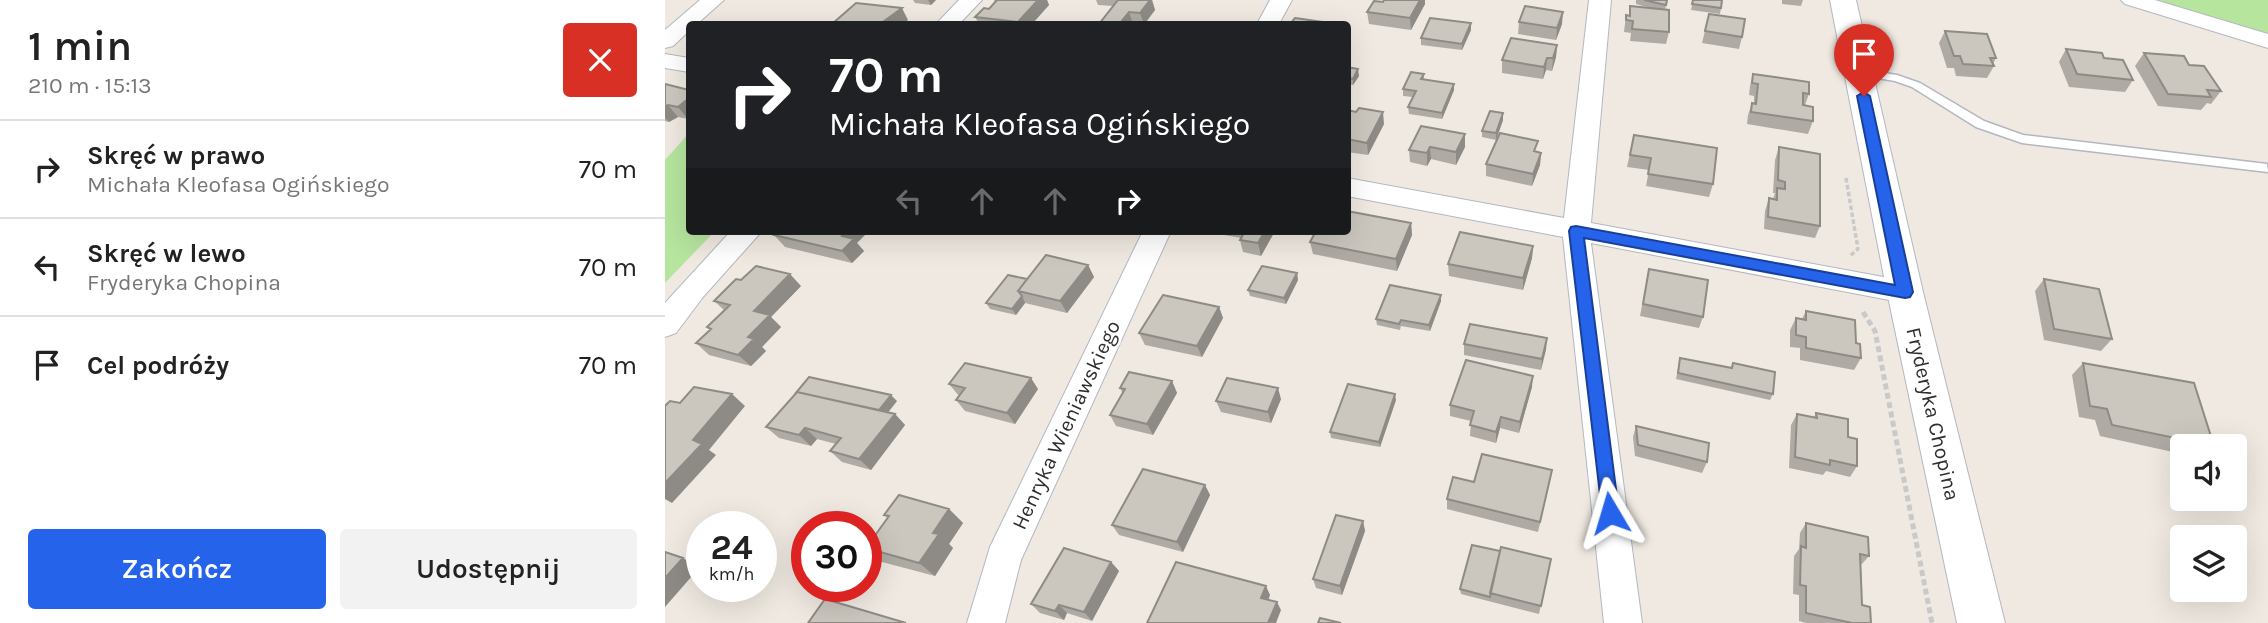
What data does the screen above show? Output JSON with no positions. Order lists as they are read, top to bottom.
{
  "streets": {
    "street": ["Fryderyka Chopina", "Henryka Wieniawskiego"]
  },
  "page": {
    "heading": ["1 min", "210 m · 15:13"],
    "turn": ["70 m", "Michała Kleofasa Ogińskiego"],
    "list": [
      {
        "name": "Skręć w prawo",
        "note": "Michała Kleofasa Ogińskiego",
        "value": "70 m"
      },
      {
        "name": "Skręć w lewo",
        "note": "Fryderyka Chopina",
        "value": "70 m"
      },
      {
        "name": "Cel podróży",
        "value": "70 m"
      }
    ],
    "speed": "24 km/h",
    "limit": "30",
    "buttons": ["Zakończ", "Udostępnij"]
  }
}
